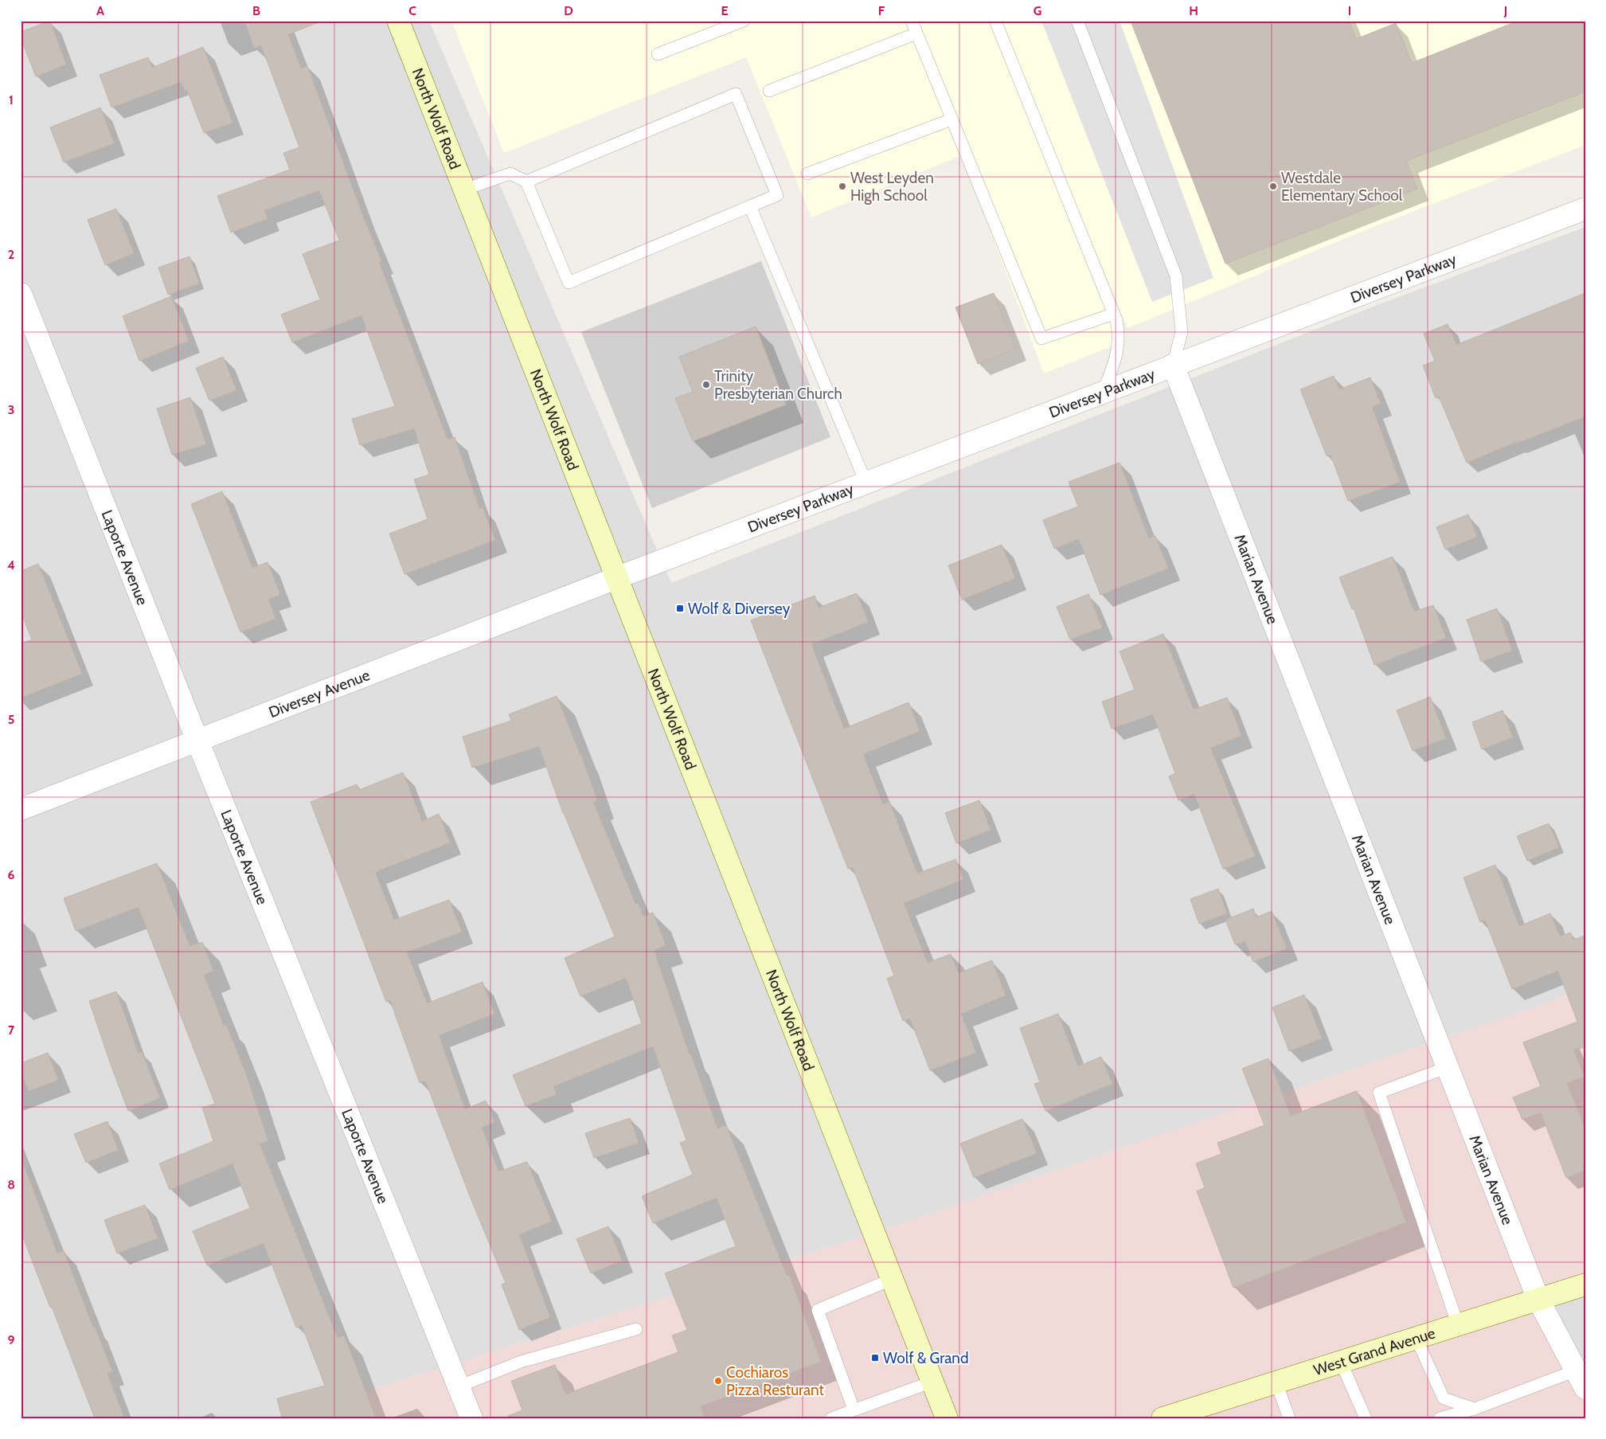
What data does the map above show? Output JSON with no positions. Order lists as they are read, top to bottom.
{
  "streets": {
    "main road": ["North Wolf Road", "West Grand Avenue"],
    "street": [
      "Diversey Parkway",
      "Laporte Avenue",
      "Marian Avenue",
      "Diversey Avenue"
    ]
  },
  "crossings": [
    ["North Wolf Road", "Diversey Parkway"],
    ["North Wolf Road", "Diversey Avenue"],
    ["Diversey Parkway", "Marian Avenue"],
    ["Diversey Parkway", "Diversey Avenue"],
    ["Laporte Avenue", "Diversey Avenue"],
    ["Marian Avenue", "West Grand Avenue"]
  ],
  "places": {
    "other": [
      "West Leyden High School",
      "Westdale Elementary School",
      "Trinity Presbyterian Church",
      "Cochiaros Pizza Resturant"
    ],
    "transit": ["Wolf & Diversey", "Wolf & Grand"]
  },
  "grid": {
    "columns": [
      "A",
      "B",
      "C",
      "D",
      "E",
      "F",
      "G",
      "H",
      "I",
      "J"
    ],
    "rows": [
      "1",
      "2",
      "3",
      "4",
      "5",
      "6",
      "7",
      "8",
      "9"
    ]
  }
}
